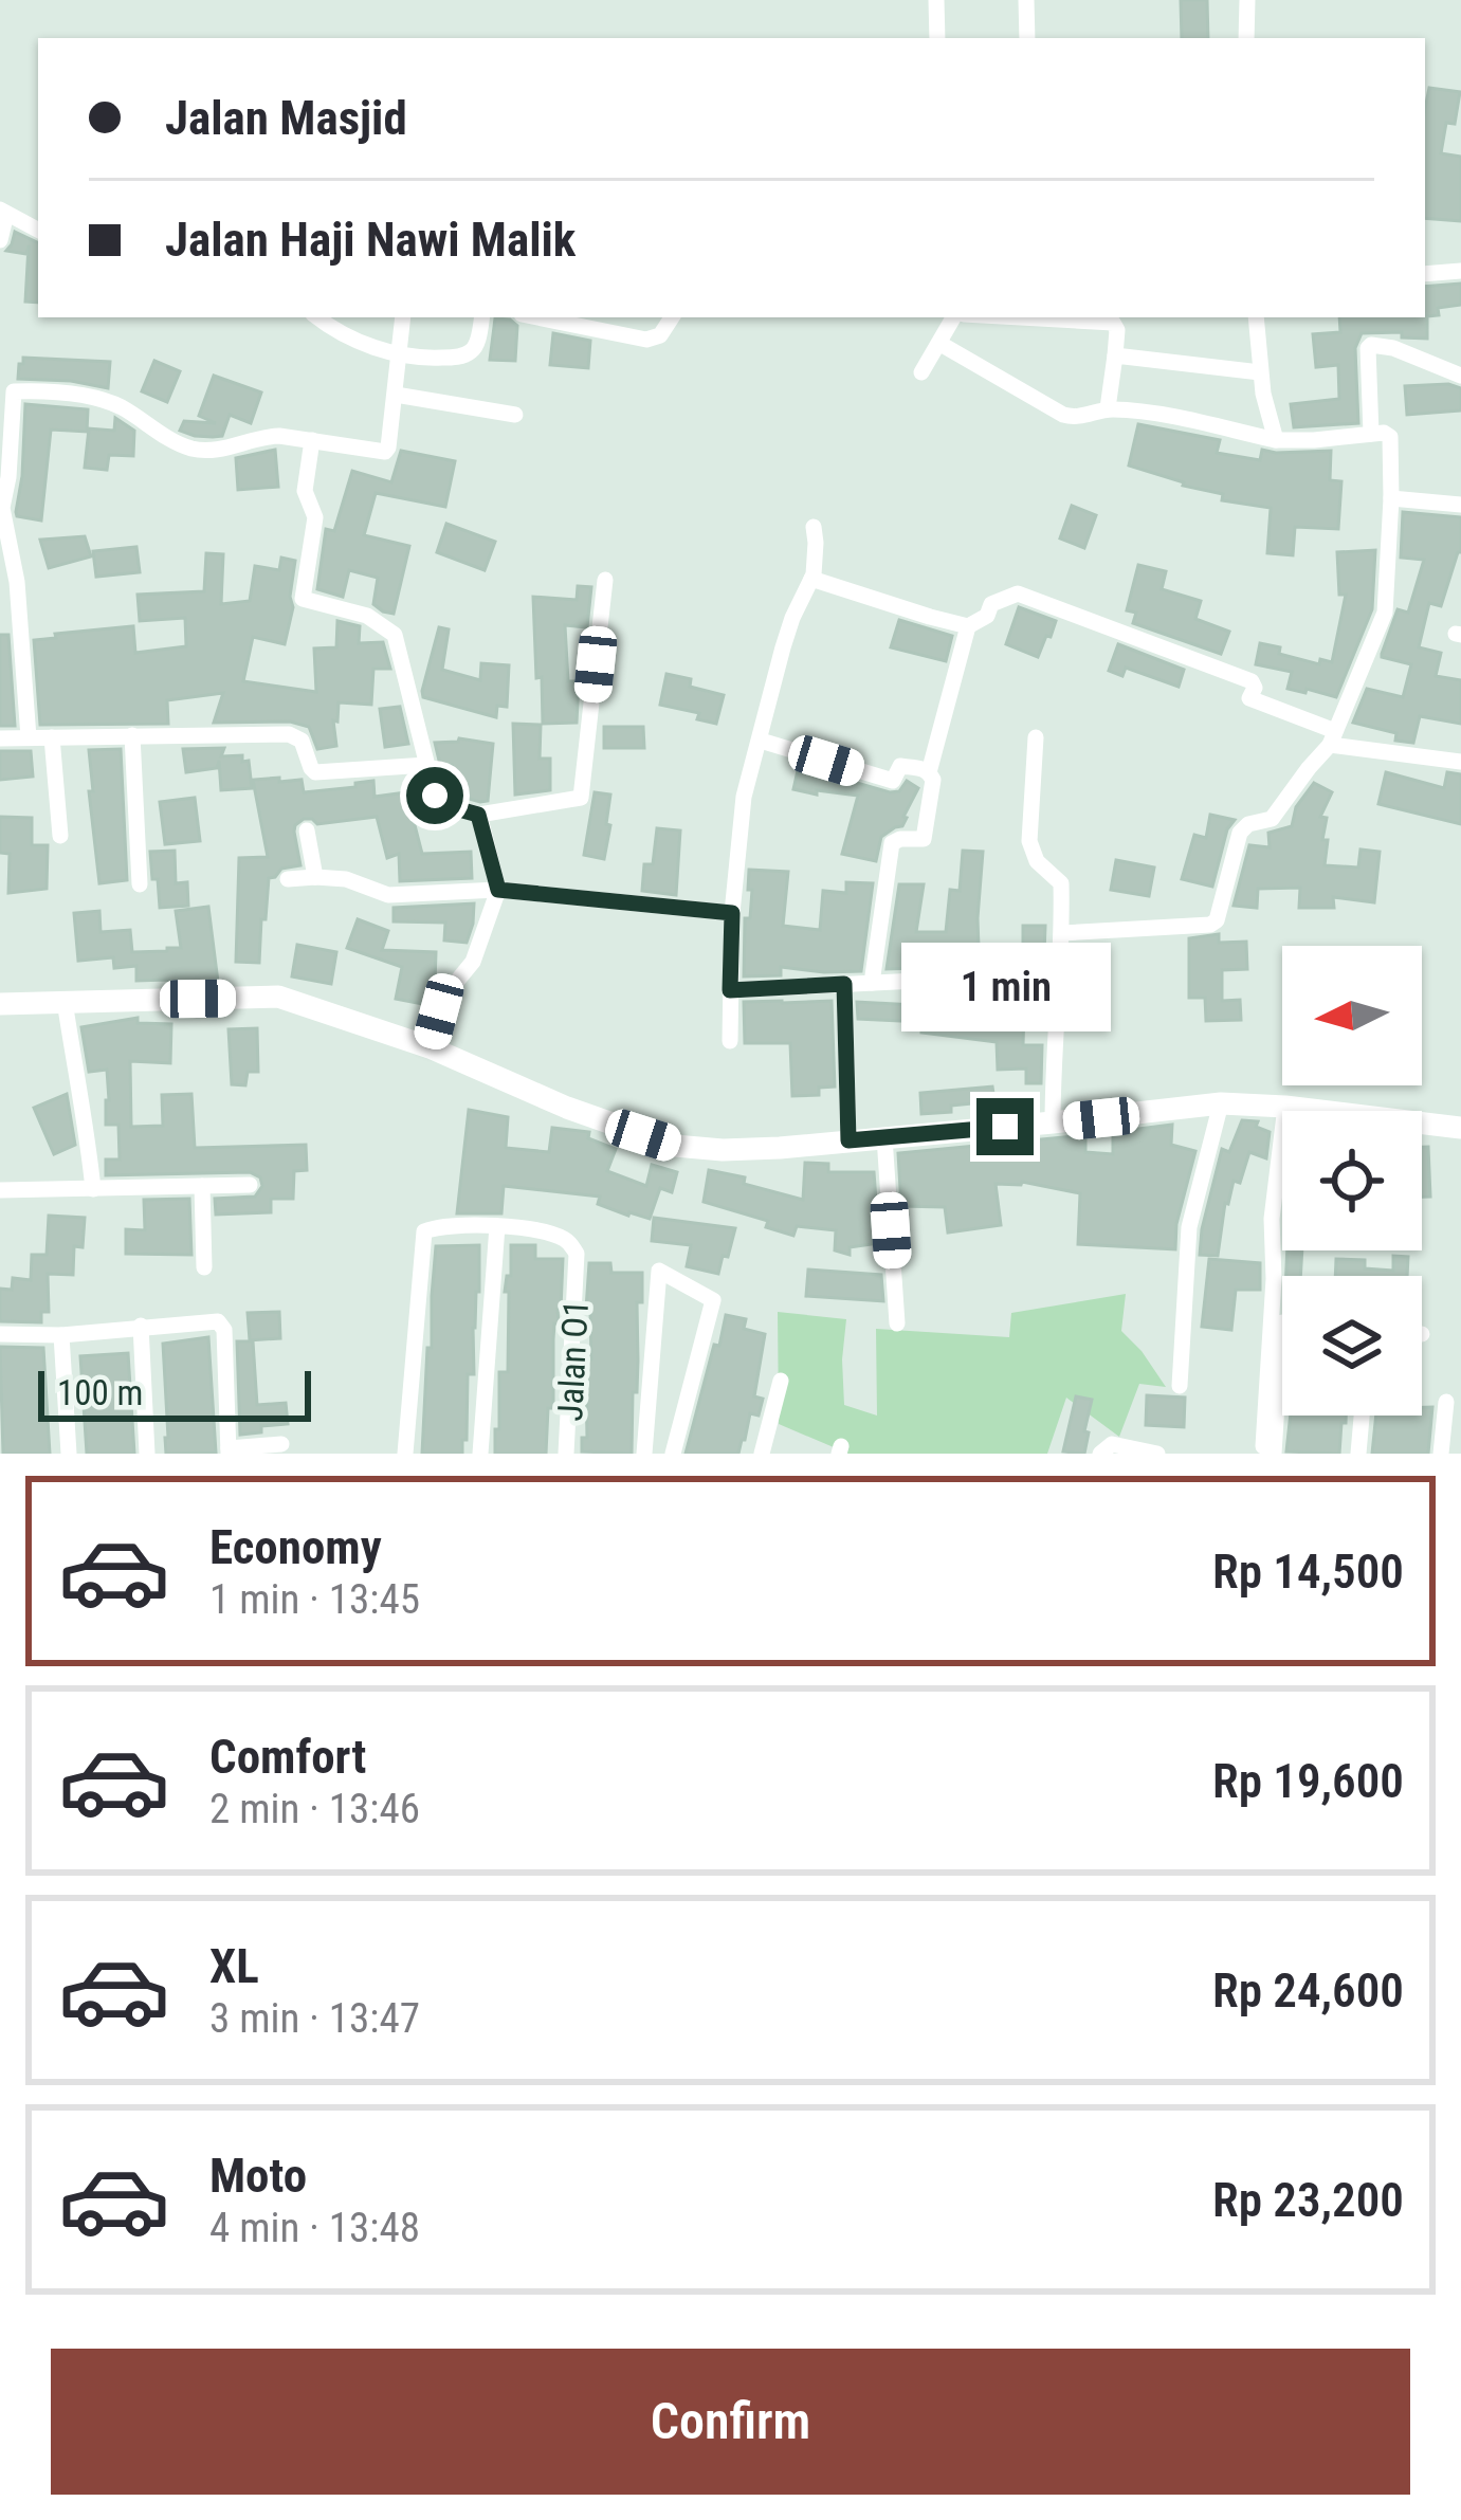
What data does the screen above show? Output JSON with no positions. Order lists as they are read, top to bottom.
{
  "streets": {
    "street": ["Jalan O1"]
  },
  "scale_bar": "100 m",
  "north": "left",
  "page": {
    "banner": ["Jalan Masjid", "Jalan Haji Nawi Malik"],
    "bubble": "1 min",
    "scale": "100 m",
    "list": [
      {
        "name": "Economy",
        "note": "1 min · 13:45",
        "value": "Rp 14,500"
      },
      {
        "name": "Comfort",
        "note": "2 min · 13:46",
        "value": "Rp 19,600"
      },
      {
        "name": "XL",
        "note": "3 min · 13:47",
        "value": "Rp 24,600"
      },
      {
        "name": "Moto",
        "note": "4 min · 13:48",
        "value": "Rp 23,200"
      }
    ],
    "buttons": "Confirm"
  }
}
